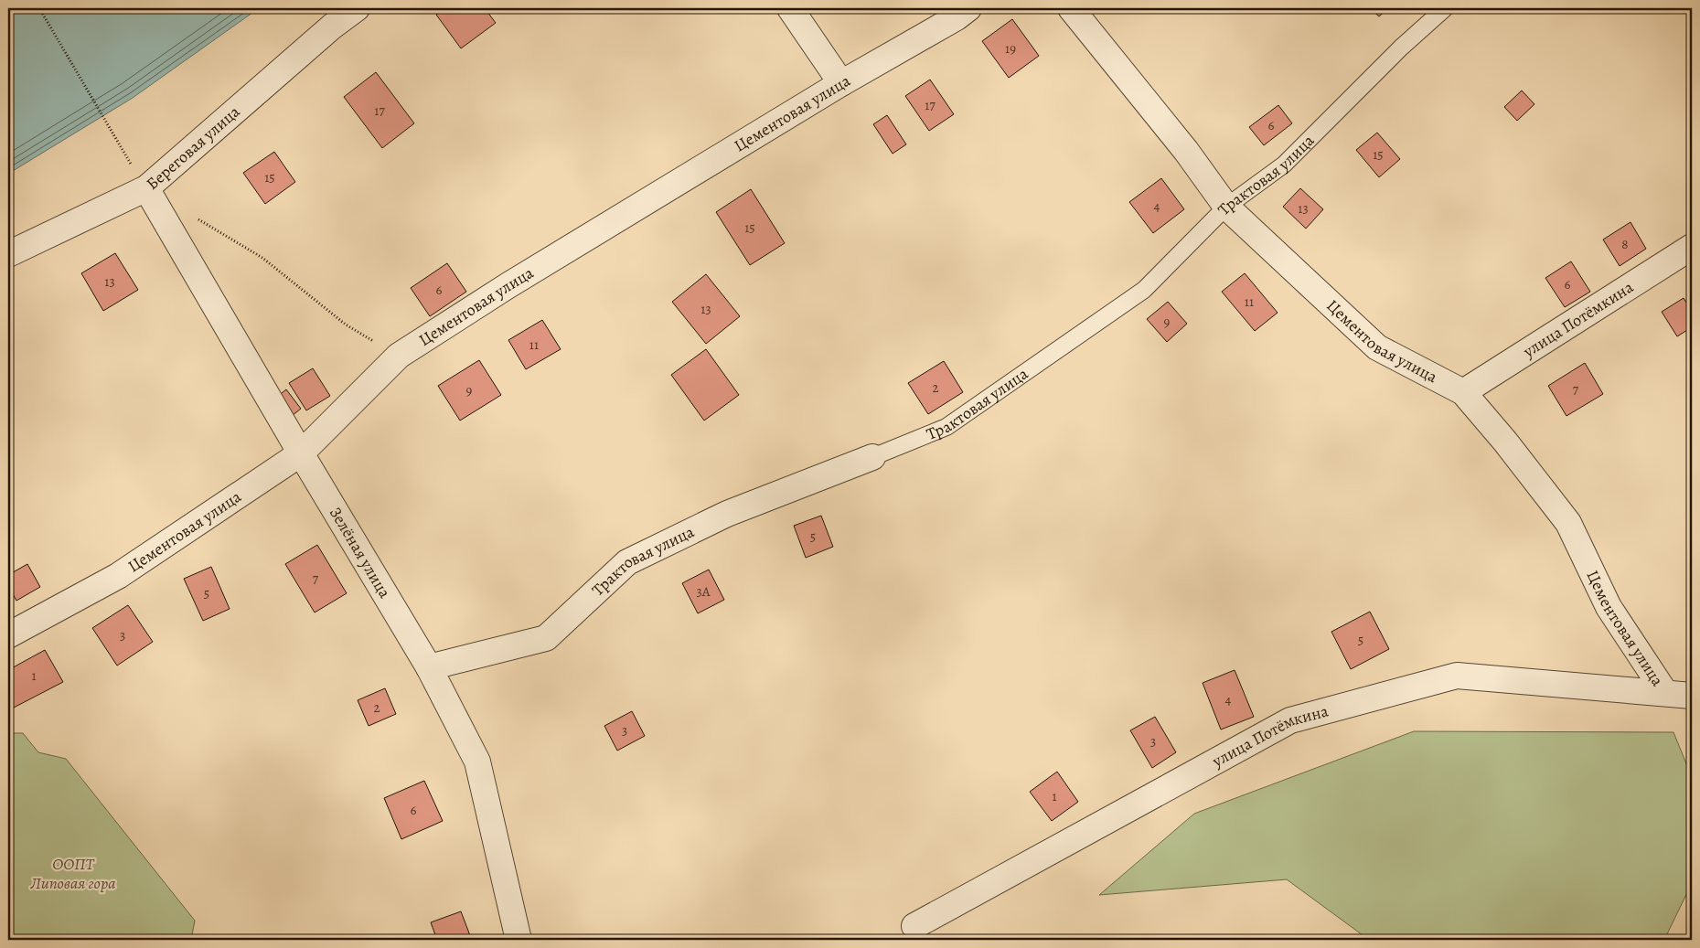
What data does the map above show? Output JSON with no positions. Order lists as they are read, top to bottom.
{
  "streets": {
    "street": [
      "Цементовая улица",
      "Береговая улица",
      "Трактовая улица",
      "улица Потёмкина",
      "Зелёная улица"
    ]
  },
  "crossings": [
    ["Цементовая улица", "Трактовая улица"],
    ["Цементовая улица", "улица Потёмкина"],
    ["Цементовая улица", "Зелёная улица"],
    ["Береговая улица", "Зелёная улица"],
    ["Трактовая улица", "Зелёная улица"]
  ],
  "parks": ["ООПТ Липовая гора"],
  "house_numbers": [
    "19",
    "17",
    "17",
    "6",
    "15",
    "15",
    "4",
    "13",
    "15",
    "8",
    "13",
    "6",
    "6",
    "11",
    "13",
    "9",
    "11",
    "2",
    "7",
    "9",
    "5",
    "7",
    "3А",
    "5",
    "3",
    "5",
    "1",
    "4",
    "2",
    "3",
    "3",
    "1",
    "6"
  ]
}
